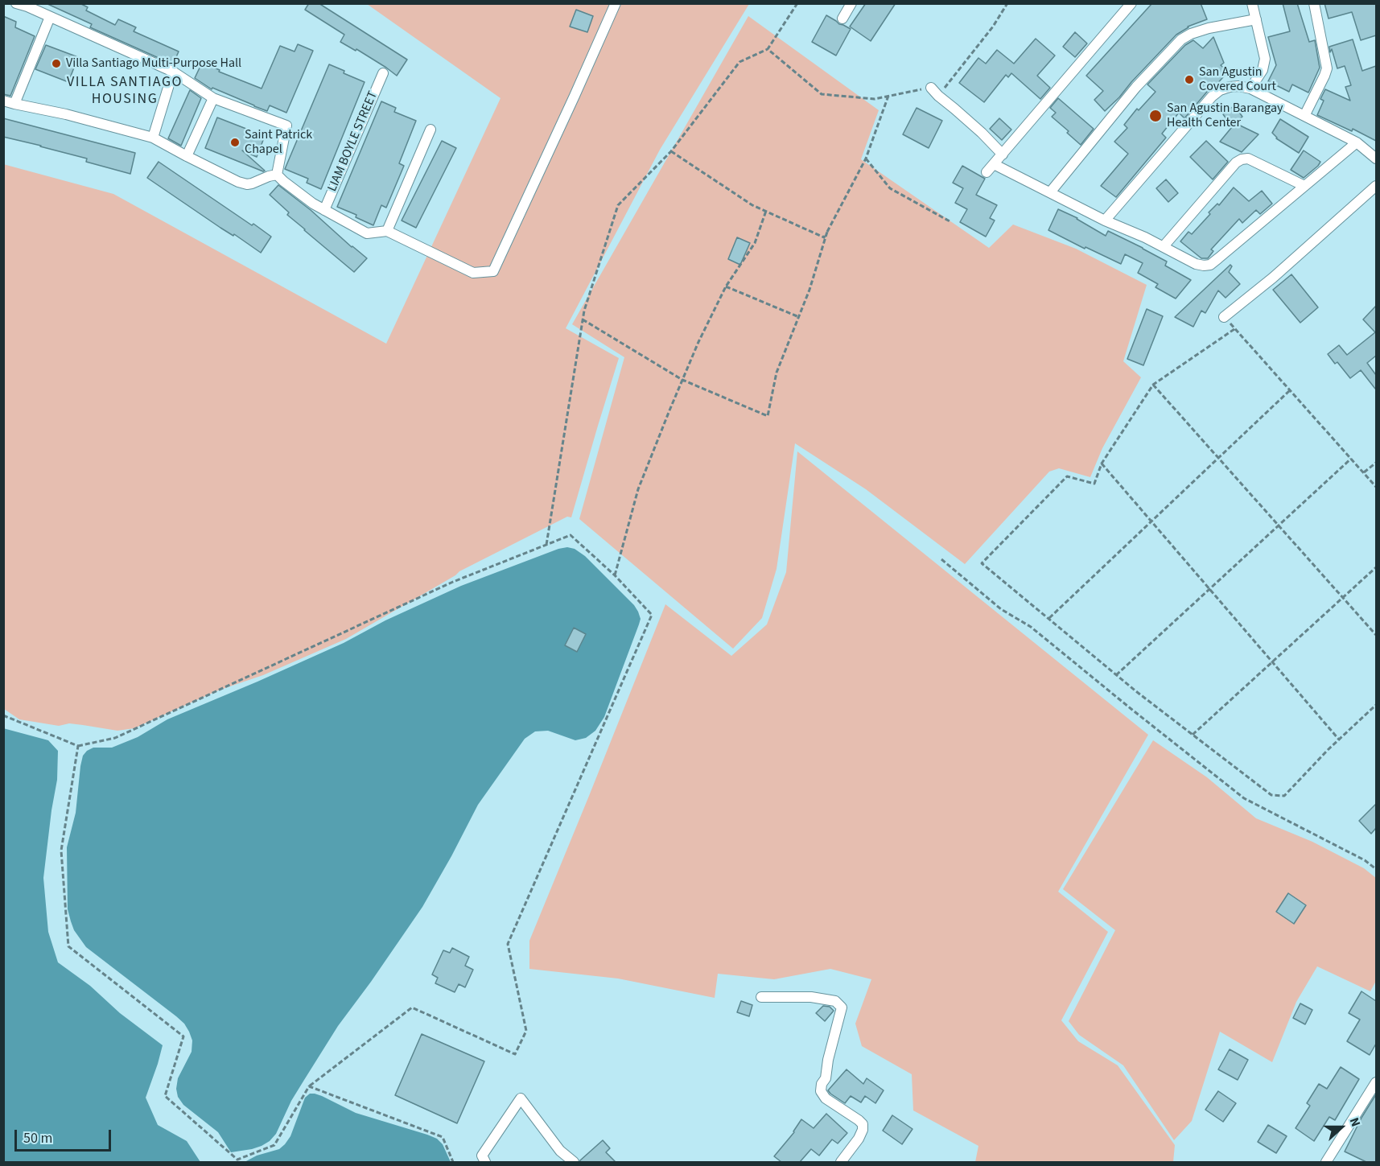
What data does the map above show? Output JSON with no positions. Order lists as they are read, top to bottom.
{
  "streets": {
    "street": ["LIAM BOYLE STREET"]
  },
  "districts": ["VILLA SANTIAGO HOUSING"],
  "places": [
    "Villa Santiago Multi-Purpose Hall",
    "San Agustin Covered Court",
    "San Agustin Barangay Health Center",
    "Saint Patrick Chapel"
  ],
  "scale_bar": "50 m",
  "north": "right"
}
